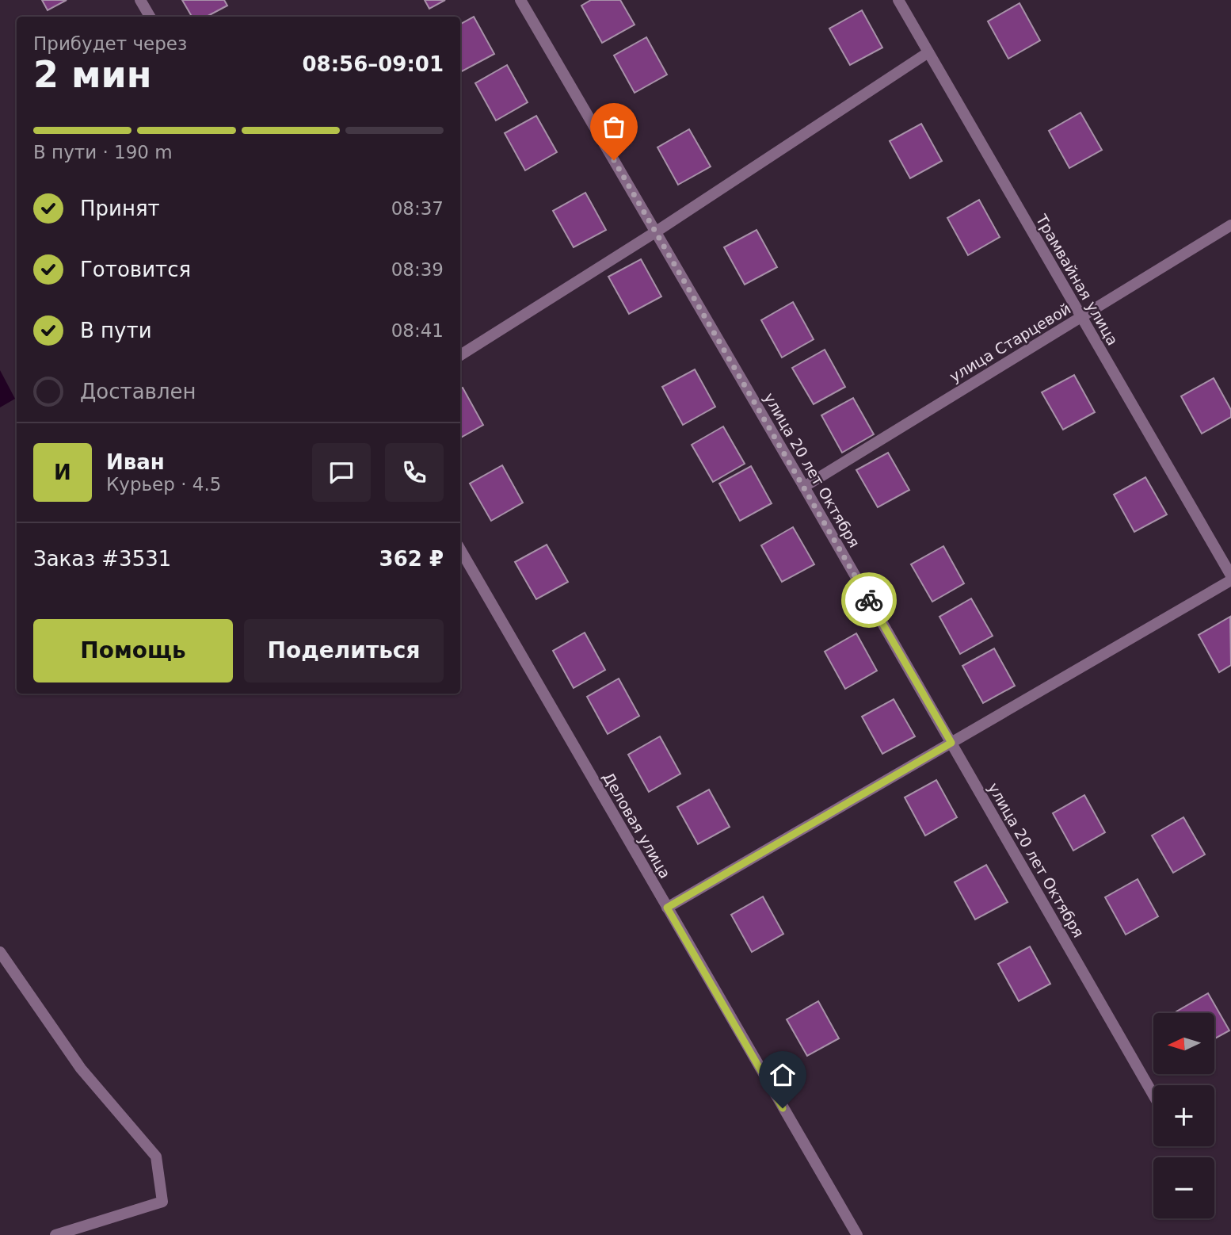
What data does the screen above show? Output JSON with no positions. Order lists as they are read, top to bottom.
{
  "streets": {
    "street": [
      "Трамвайная улица",
      "улица Старцевой",
      "улица 20 лет Октября",
      "Деловая улица"
    ]
  },
  "crossings": [
    ["Трамвайная улица", "улица Старцевой"],
    ["улица Старцевой", "улица 20 лет Октября"]
  ],
  "north": "left",
  "page": {
    "heading": ["2 мин", "Прибудет через", "08:56–09:01"],
    "panel": [
      "Иван",
      "Курьер · 4.5",
      "Заказ #3531",
      "362 ₽"
    ],
    "bar": "В пути · 190 m",
    "list": [
      ["Принят", "08:37"],
      ["Готовится", "08:39"],
      ["В пути", "08:41"],
      "Доставлен"
    ],
    "round": "И",
    "buttons": ["Помощь", "Поделиться"],
    "map_buttons": ["+", "−"]
  }
}
